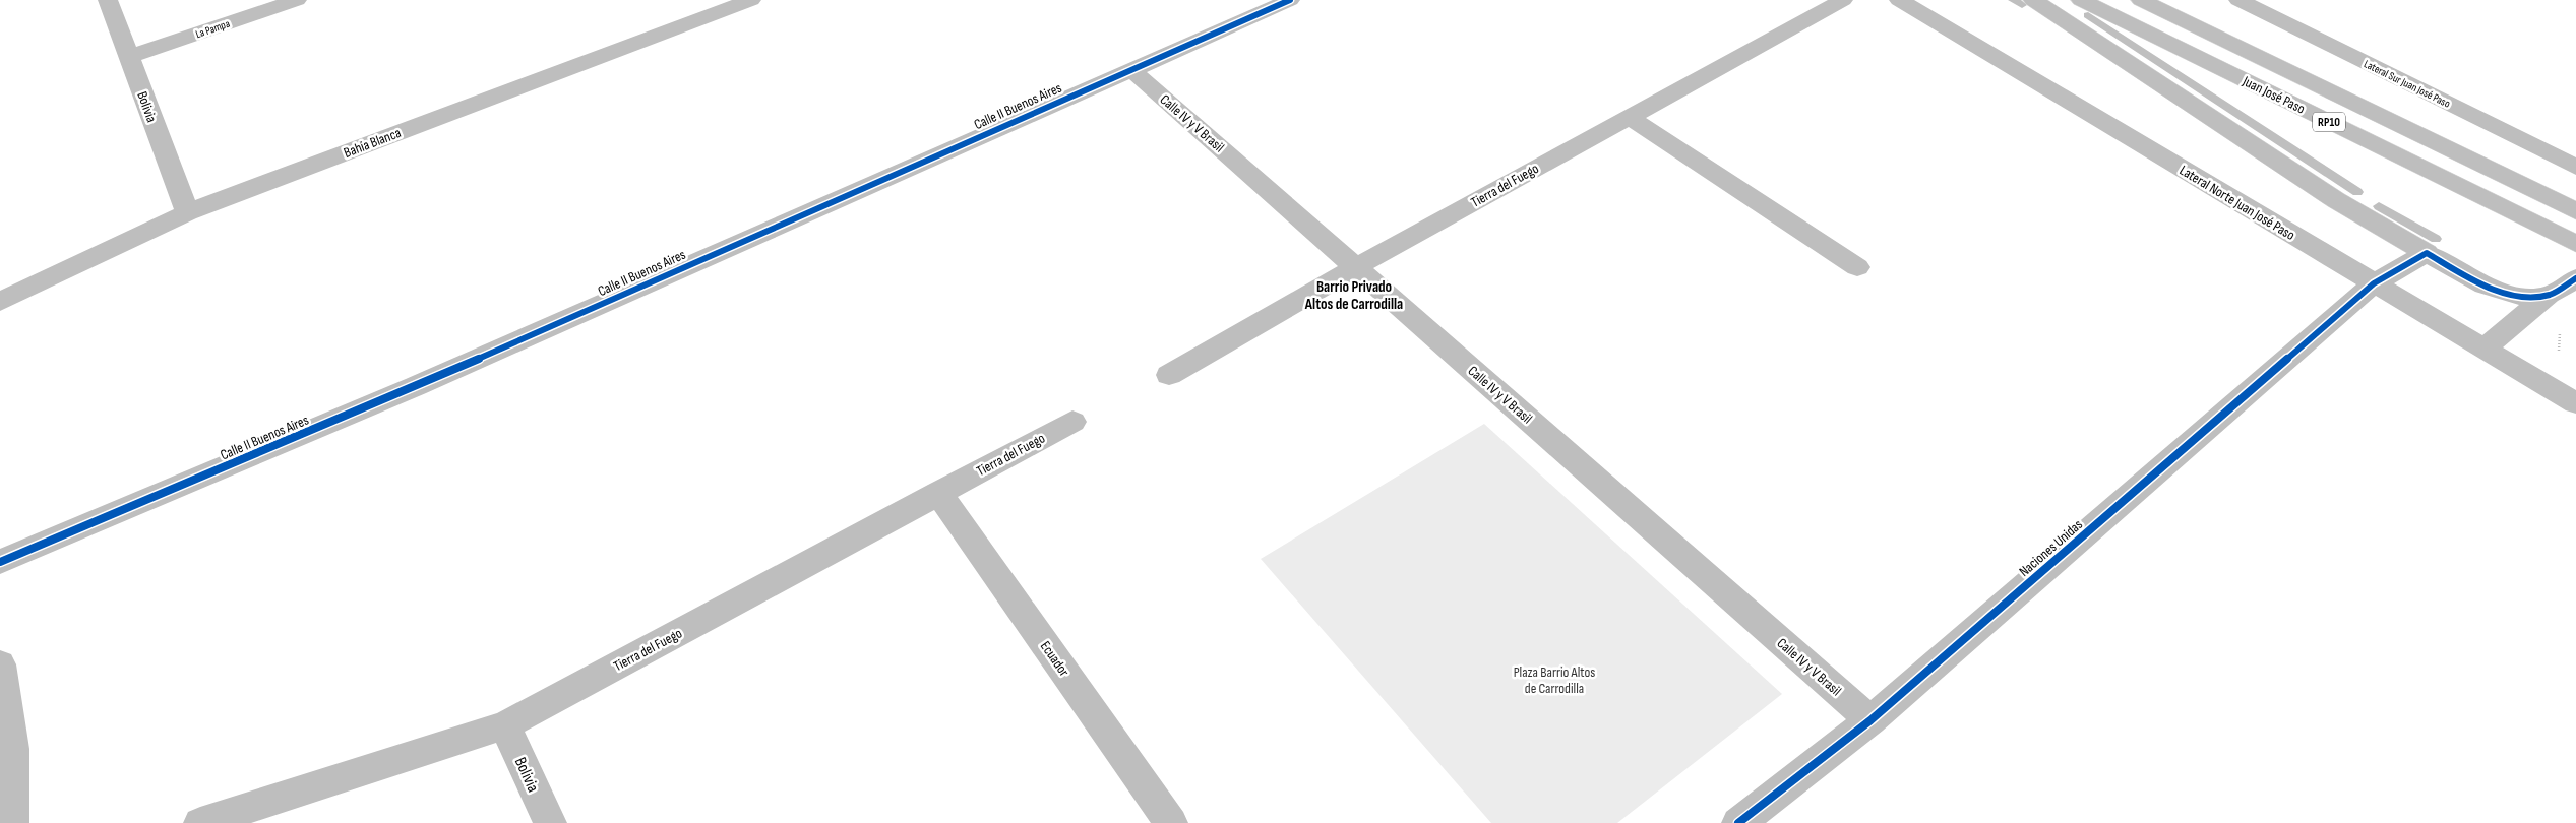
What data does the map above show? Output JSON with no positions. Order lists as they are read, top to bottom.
{
  "streets": {
    "main road": [
      "La Pampa",
      "Lateral Sur Juan José Paso",
      "Juan José Paso",
      "Calle II Buenos Aires",
      "Bolivia",
      "RP10",
      "Calle IV y V Brasil",
      "Bahía Blanca",
      "Tierra del Fuego",
      "Lateral Norte Juan José Paso",
      "Naciones Unidas",
      "Ecuador"
    ]
  },
  "crossings": [
    ["La Pampa", "Bolivia"],
    ["Calle II Buenos Aires", "Calle IV y V Brasil"],
    ["Bolivia", "Bahía Blanca"],
    ["Bolivia", "Tierra del Fuego"],
    ["Calle IV y V Brasil", "Tierra del Fuego"],
    ["Calle IV y V Brasil", "Naciones Unidas"],
    ["Tierra del Fuego", "Ecuador"],
    ["Lateral Norte Juan José Paso", "Naciones Unidas"]
  ],
  "districts": ["Barrio Privado Altos de Carrodilla"],
  "parks": ["Plaza Barrio Altos de Carrodilla"]
}
